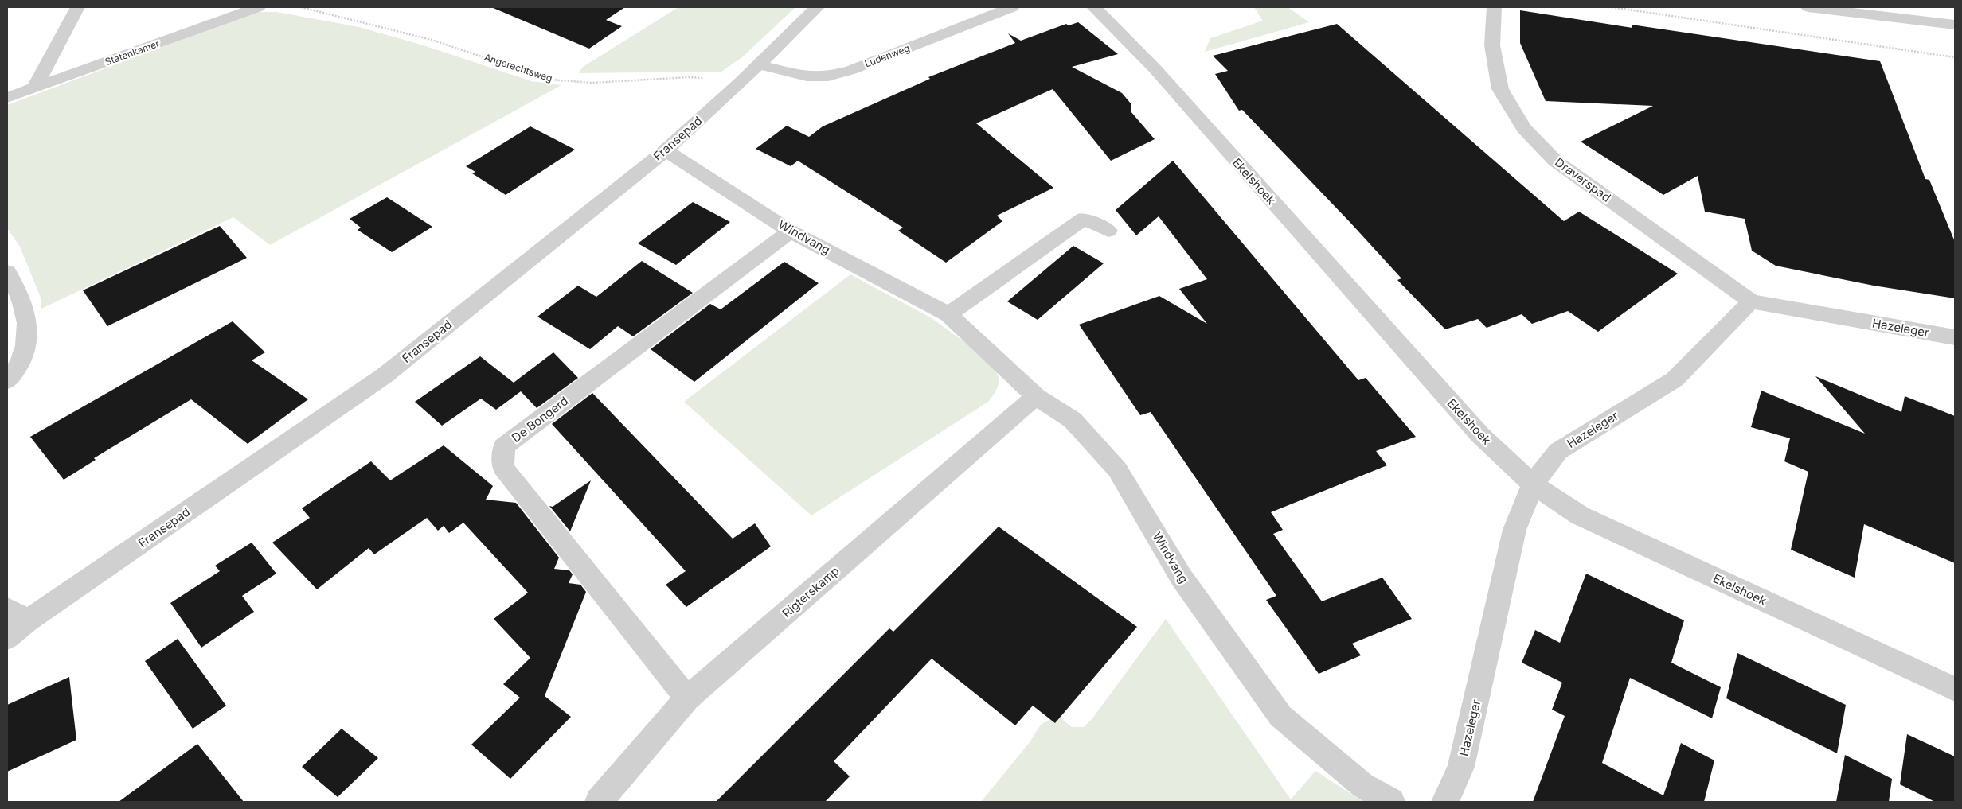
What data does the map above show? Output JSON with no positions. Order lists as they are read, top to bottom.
{
  "streets": {
    "street": [
      "Statenkamer",
      "Ludenweg",
      "Fransepad",
      "Draverspad",
      "Ekelshoek",
      "Windvang",
      "Hazeleger",
      "De Bongerd",
      "Rigterskamp"
    ],
    "path": ["Angerechtsweg"]
  },
  "crossings": [
    ["Ludenweg", "Fransepad"],
    ["Angerechtsweg", "Fransepad"],
    ["Fransepad", "Windvang"],
    ["Draverspad", "Hazeleger"],
    ["Ekelshoek", "Hazeleger"],
    ["Windvang", "De Bongerd"],
    ["Windvang", "Rigterskamp"],
    ["De Bongerd", "Rigterskamp"]
  ]
}
